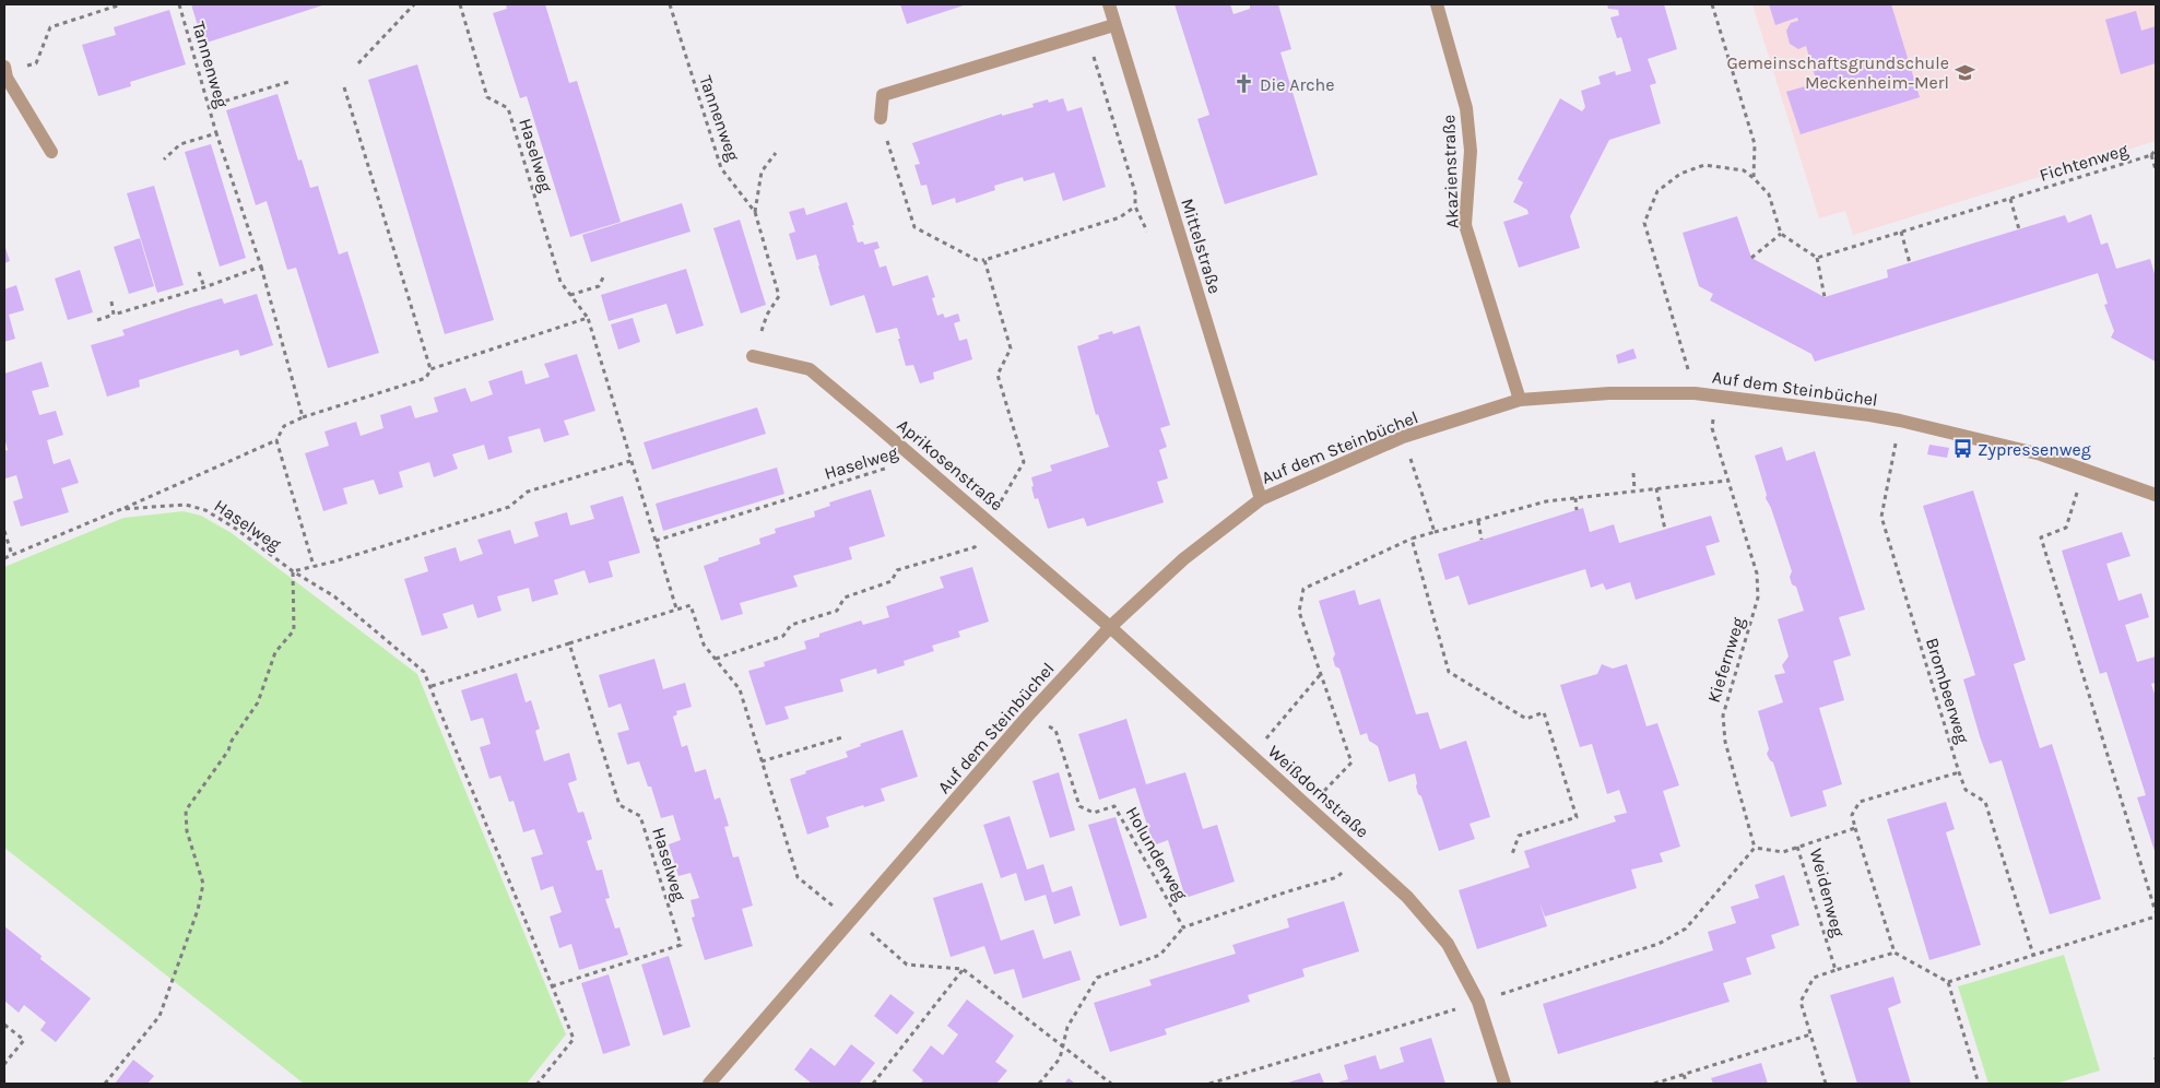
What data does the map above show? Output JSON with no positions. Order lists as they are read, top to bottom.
{
  "streets": {
    "street": [
      "Akazienstraße",
      "Mittelstraße",
      "Auf dem Steinbüchel",
      "Aprikosenstraße",
      "Weißdornstraße"
    ],
    "path": [
      "Tannenweg",
      "Haselweg",
      "Fichtenweg",
      "Kiefernweg",
      "Brombeerweg",
      "Holunderweg",
      "Weidenweg"
    ]
  },
  "crossings": [
    ["Tannenweg", "Aprikosenstraße"],
    ["Haselweg", "Aprikosenstraße"],
    ["Akazienstraße", "Auf dem Steinbüchel"],
    ["Mittelstraße", "Auf dem Steinbüchel"],
    ["Auf dem Steinbüchel", "Aprikosenstraße"],
    ["Auf dem Steinbüchel", "Kiefernweg"],
    ["Auf dem Steinbüchel", "Brombeerweg"],
    ["Auf dem Steinbüchel", "Weißdornstraße"],
    ["Auf dem Steinbüchel", "Holunderweg"],
    ["Aprikosenstraße", "Weißdornstraße"],
    ["Weißdornstraße", "Holunderweg"]
  ],
  "places": {
    "school or university": ["Gemeinschaftsgrundschule Meckenheim-Merl"],
    "church": ["Die Arche"],
    "bus stop": ["Zypressenweg"]
  }
}
